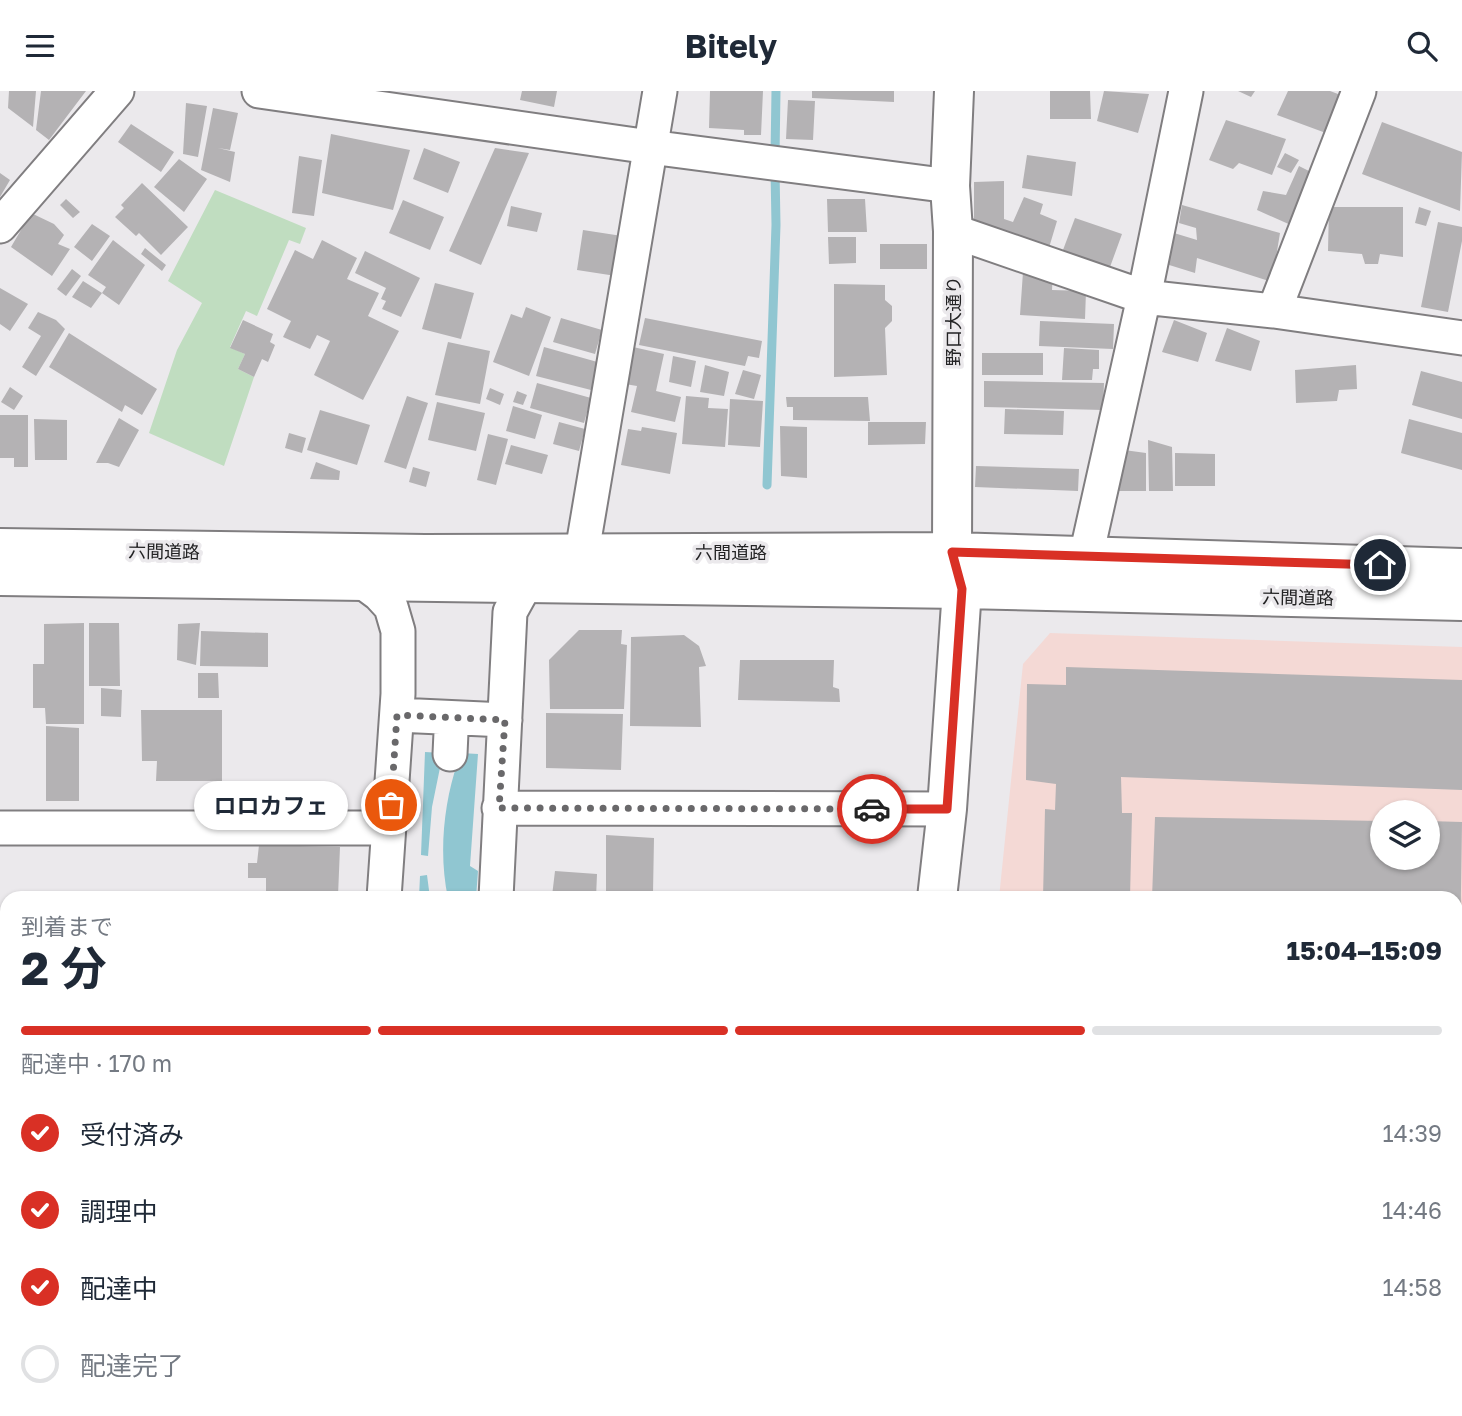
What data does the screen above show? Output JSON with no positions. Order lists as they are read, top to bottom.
{
  "streets": {
    "street": ["野口大通り", "六間道路"]
  },
  "crossings": [
    ["野口大通り", "六間道路"]
  ],
  "places": ["ロロカフェ"],
  "page": {
    "header": "Bitely",
    "bubble": "ロロカフェ",
    "heading": ["2 分", "到着まで", "15:04–15:09"],
    "bar": "配達中 · 170 m",
    "list": [
      ["受付済み", "14:39"],
      ["調理中", "14:46"],
      ["配達中", "14:58"],
      "配達完了"
    ]
  }
}
